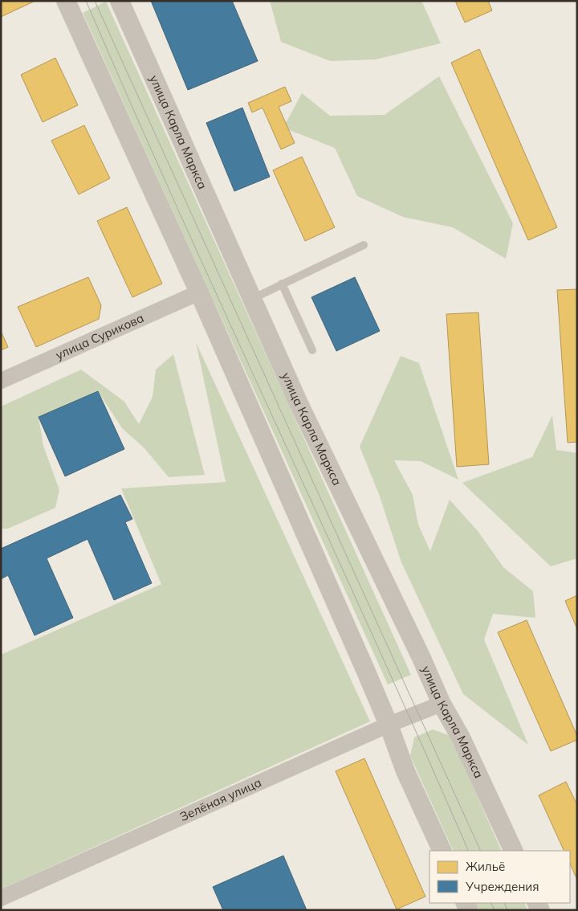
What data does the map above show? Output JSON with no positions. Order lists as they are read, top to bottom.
{
  "streets": {
    "street": ["улица Карла Маркса", "улица Сурикова", "Зелёная улица"]
  },
  "crossings": [
    ["улица Карла Маркса", "Зелёная улица"]
  ],
  "legend": ["Жильё", "Учреждения"]
}
